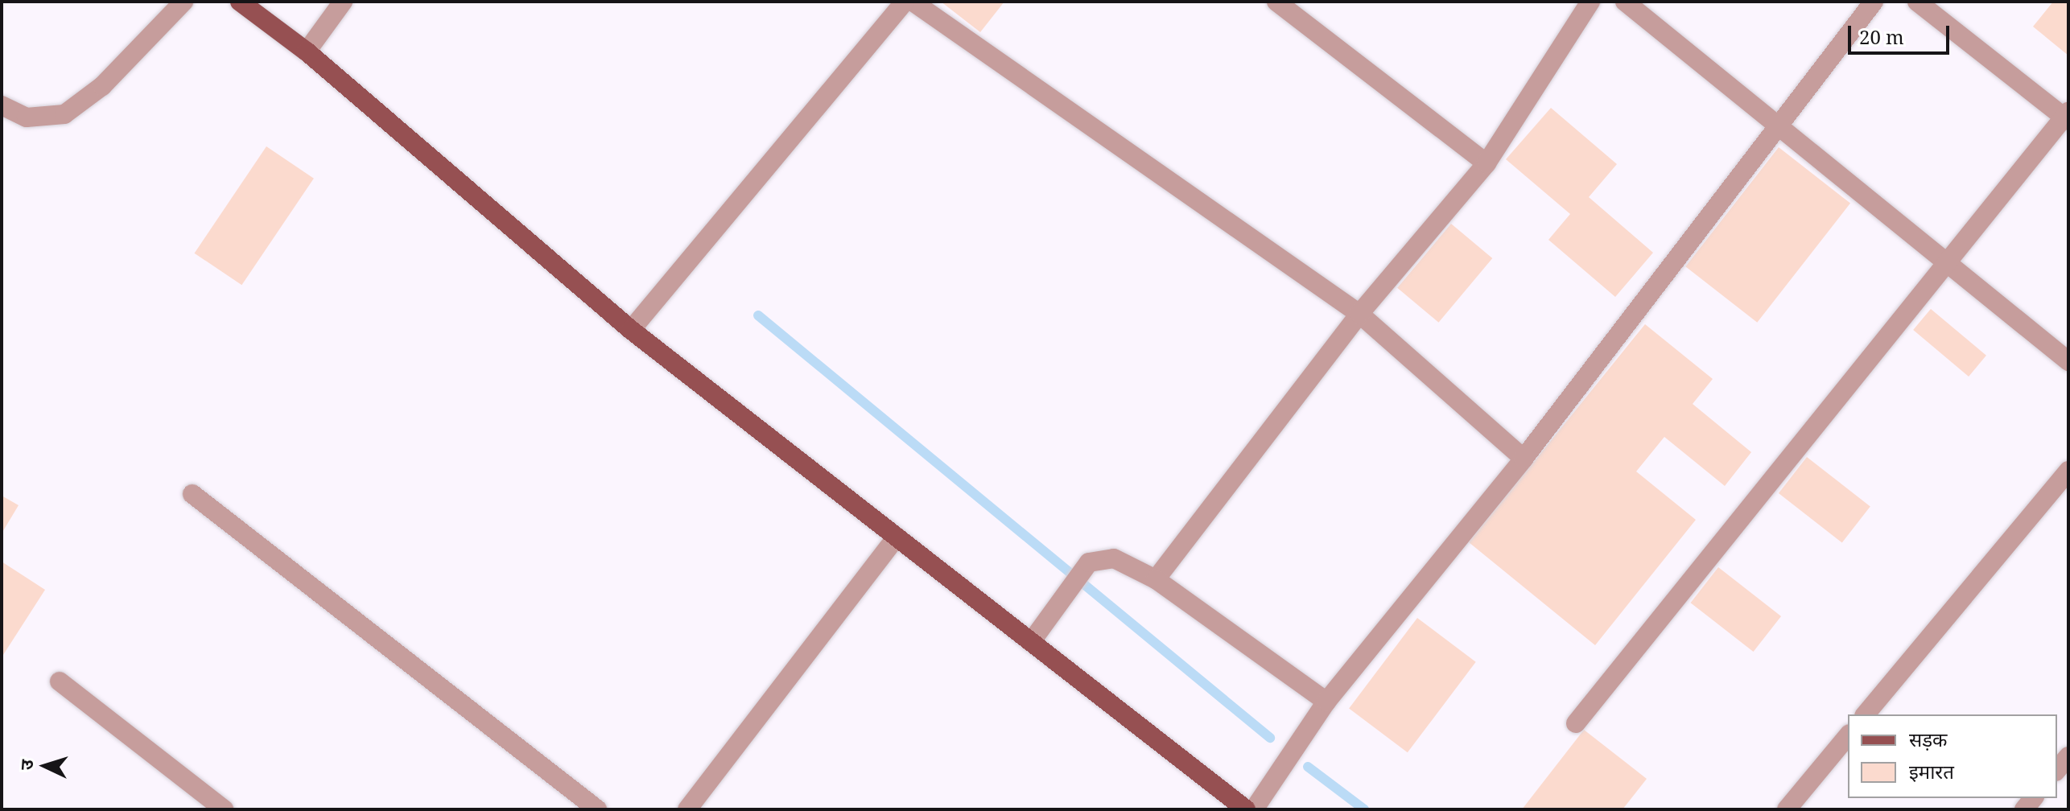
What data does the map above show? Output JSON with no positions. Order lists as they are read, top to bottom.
{
  "legend": ["सड़क", "इमारत"],
  "scale_bar": "20 m",
  "north": "left"
}
